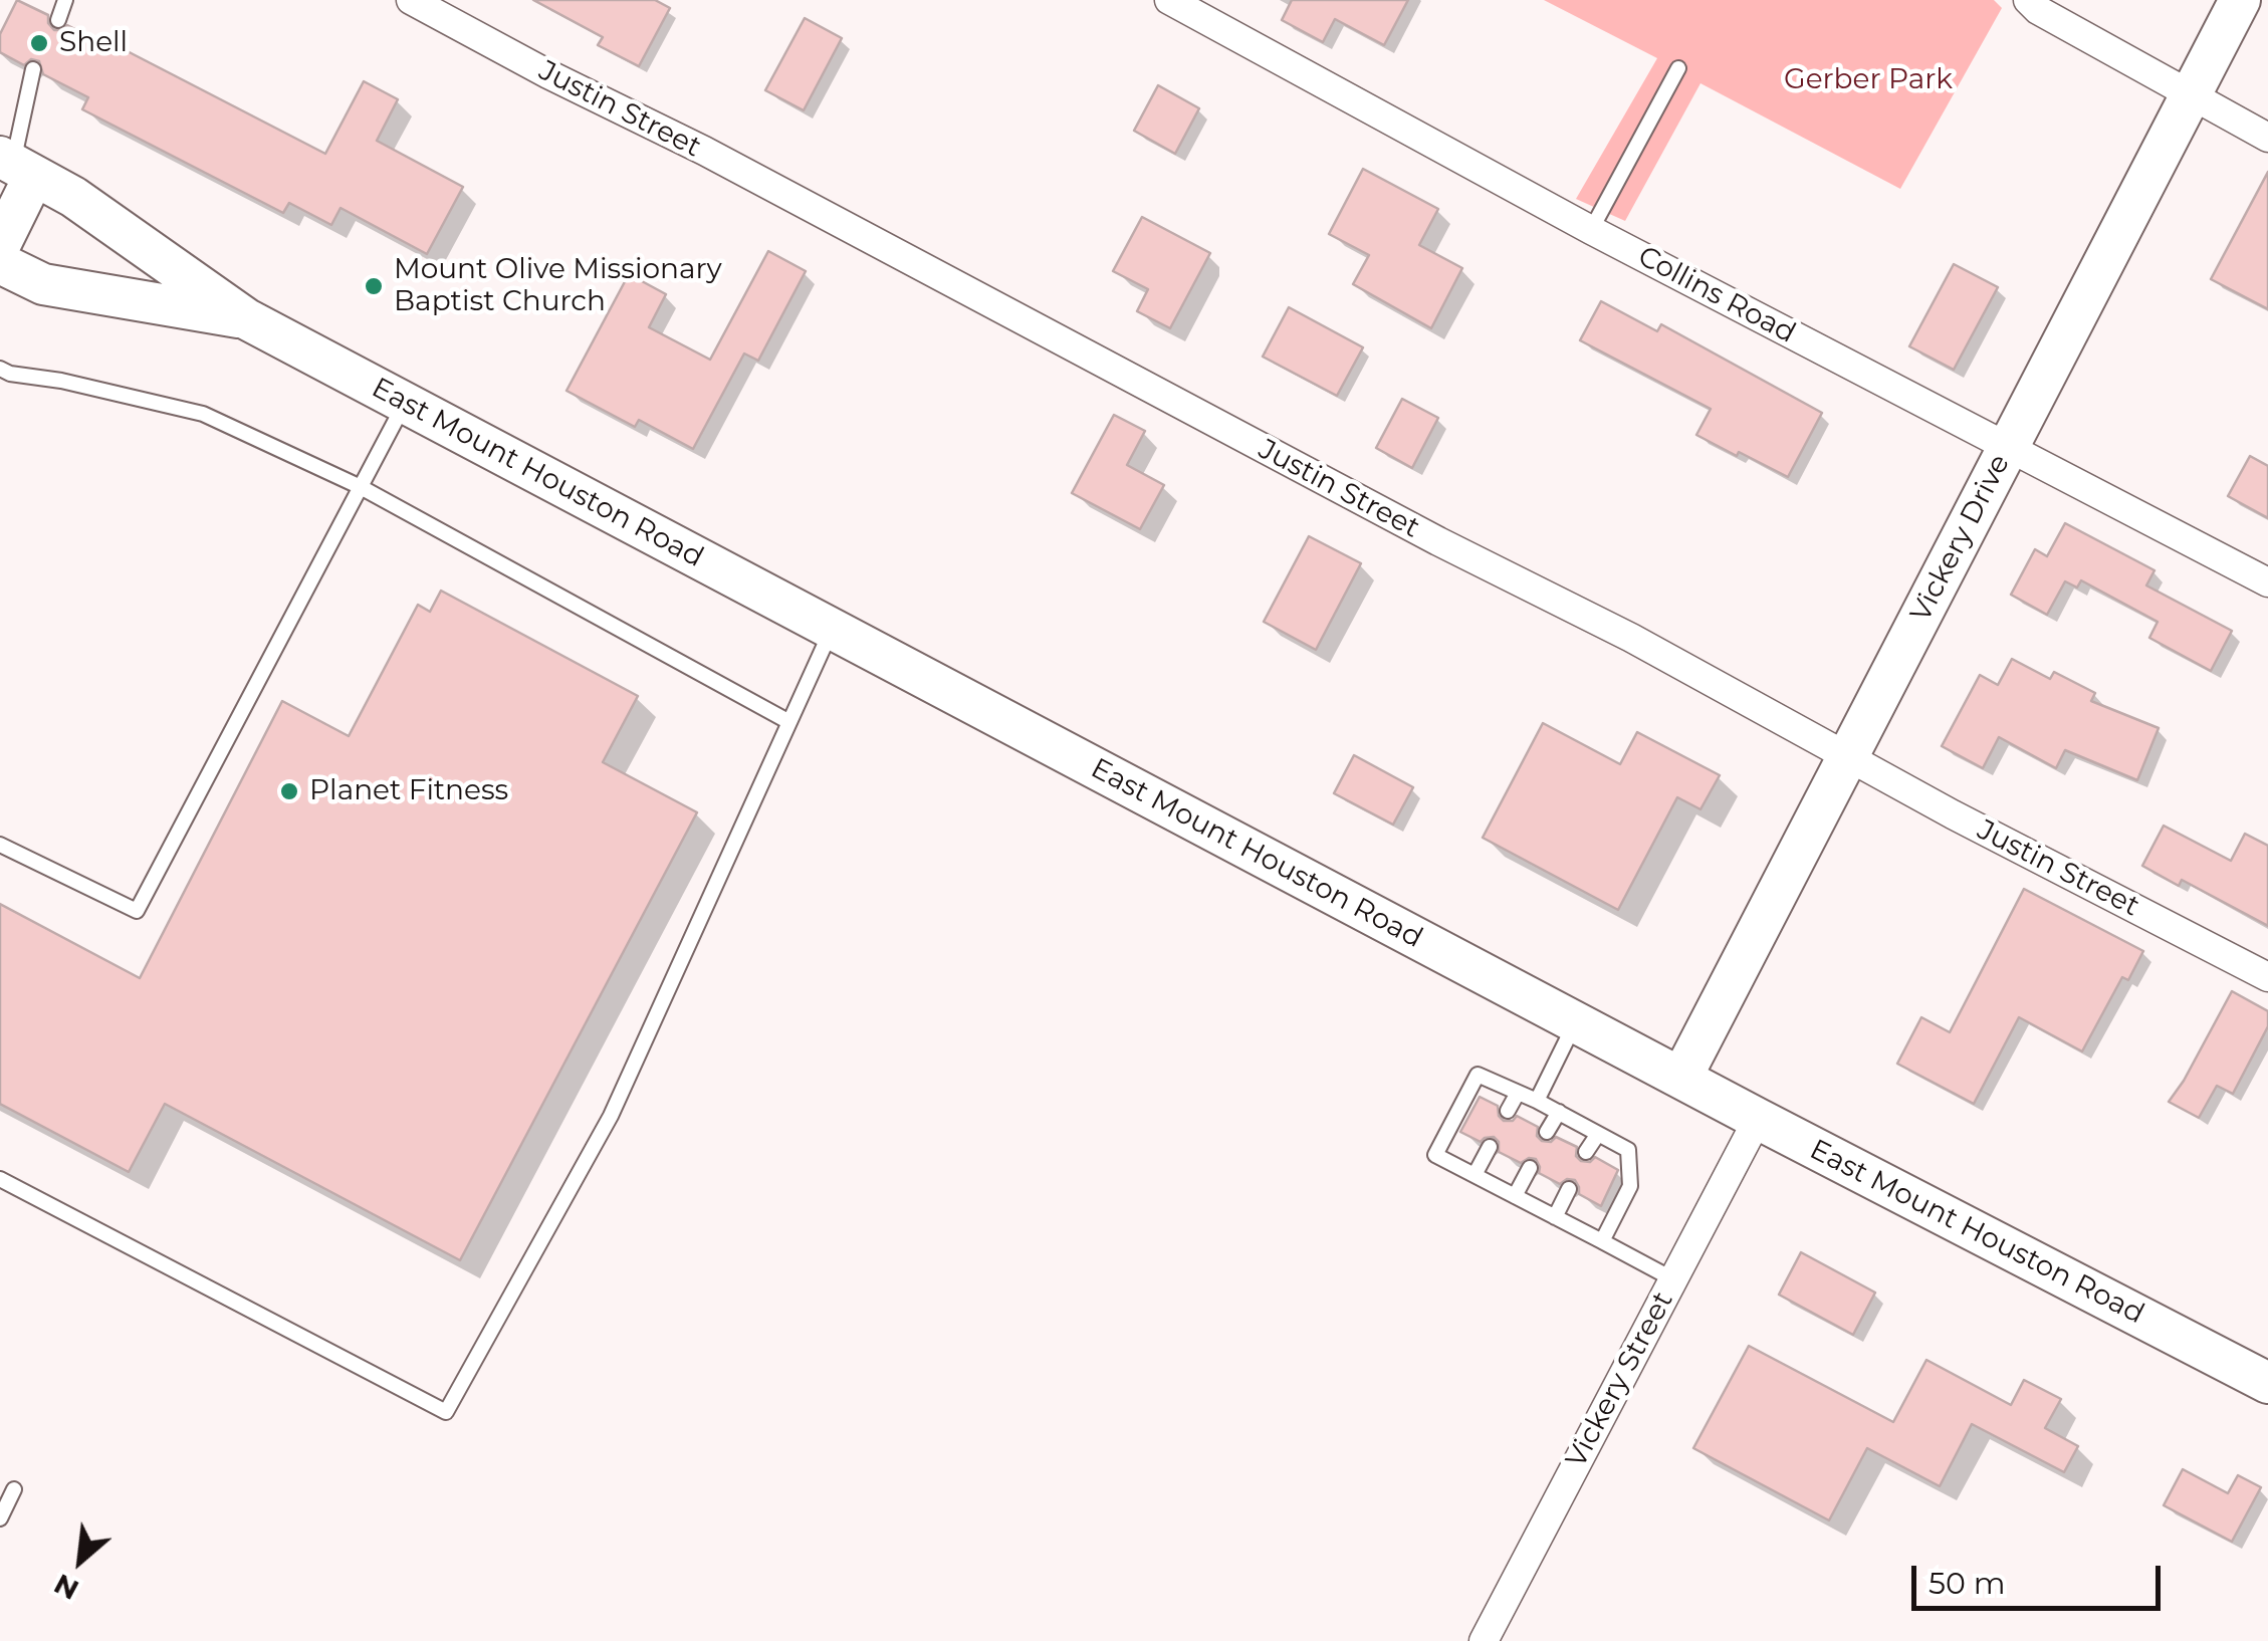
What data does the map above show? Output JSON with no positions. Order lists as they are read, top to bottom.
{
  "streets": {
    "street": [
      "Justin Street",
      "Collins Road",
      "East Mount Houston Road",
      "Vickery Drive",
      "Vickery Street"
    ]
  },
  "crossings": [
    ["Justin Street", "Vickery Drive"],
    ["Collins Road", "Vickery Drive"],
    ["East Mount Houston Road", "Vickery Drive"],
    ["East Mount Houston Road", "Vickery Street"]
  ],
  "parks": ["Gerber Park"],
  "places": ["Shell", "Mount Olive Missionary Baptist Church", "Planet Fitness"],
  "scale_bar": "50 m",
  "north": "bottom left"
}
